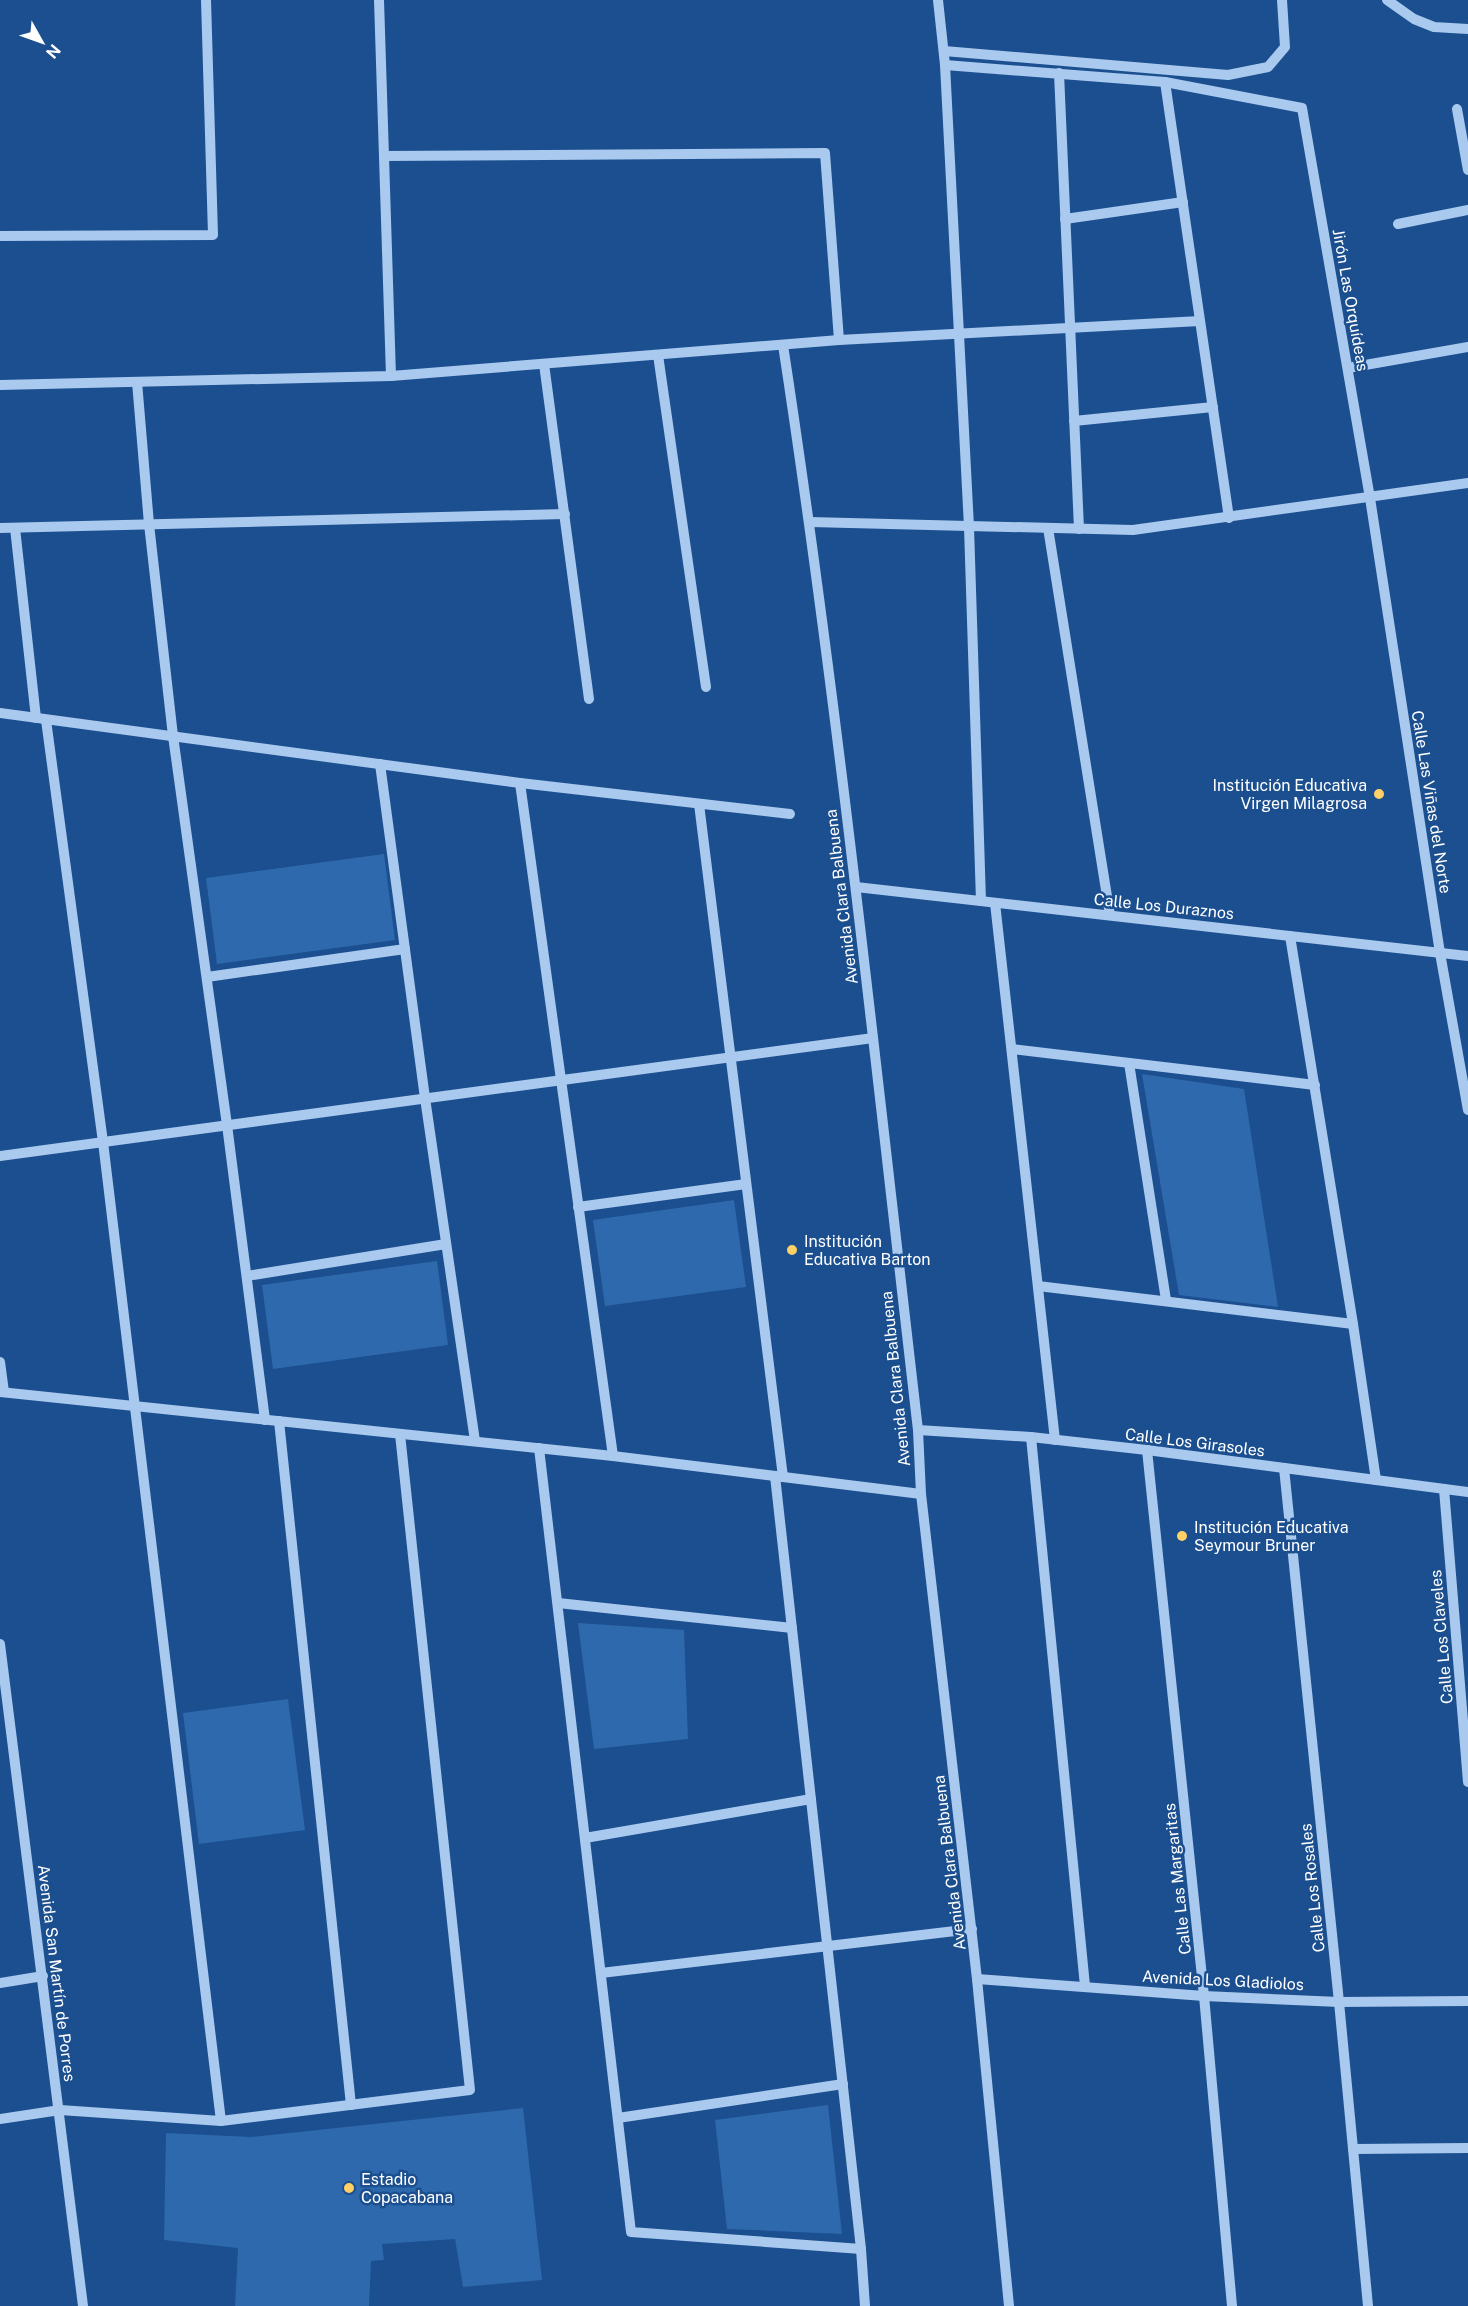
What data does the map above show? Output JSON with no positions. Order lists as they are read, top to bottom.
{
  "streets": {
    "street": [
      "Jirón Las Orquídeas",
      "Calle Las Viñas del Norte",
      "Avenida Clara Balbuena",
      "Calle Los Duraznos",
      "Calle Los Girasoles",
      "Calle Los Claveles",
      "Calle Las Margaritas",
      "Calle Los Rosales",
      "Avenida San Martín de Porres",
      "Avenida Los Gladiolos"
    ]
  },
  "crossings": [
    ["Jirón Las Orquídeas", "Calle Las Viñas del Norte"],
    ["Calle Las Viñas del Norte", "Calle Los Duraznos"],
    ["Avenida Clara Balbuena", "Calle Los Duraznos"],
    ["Avenida Clara Balbuena", "Calle Los Girasoles"],
    ["Avenida Clara Balbuena", "Avenida Los Gladiolos"],
    ["Calle Los Girasoles", "Calle Los Claveles"],
    ["Calle Los Girasoles", "Calle Las Margaritas"],
    ["Calle Los Girasoles", "Calle Los Rosales"],
    ["Calle Las Margaritas", "Avenida Los Gladiolos"],
    ["Calle Los Rosales", "Avenida Los Gladiolos"]
  ],
  "places": [
    "Institución Educativa Virgen Milagrosa",
    "Institución Educativa Barton",
    "Institución Educativa Seymour Bruner",
    "Estadio Copacabana"
  ],
  "north": "bottom right"
}
